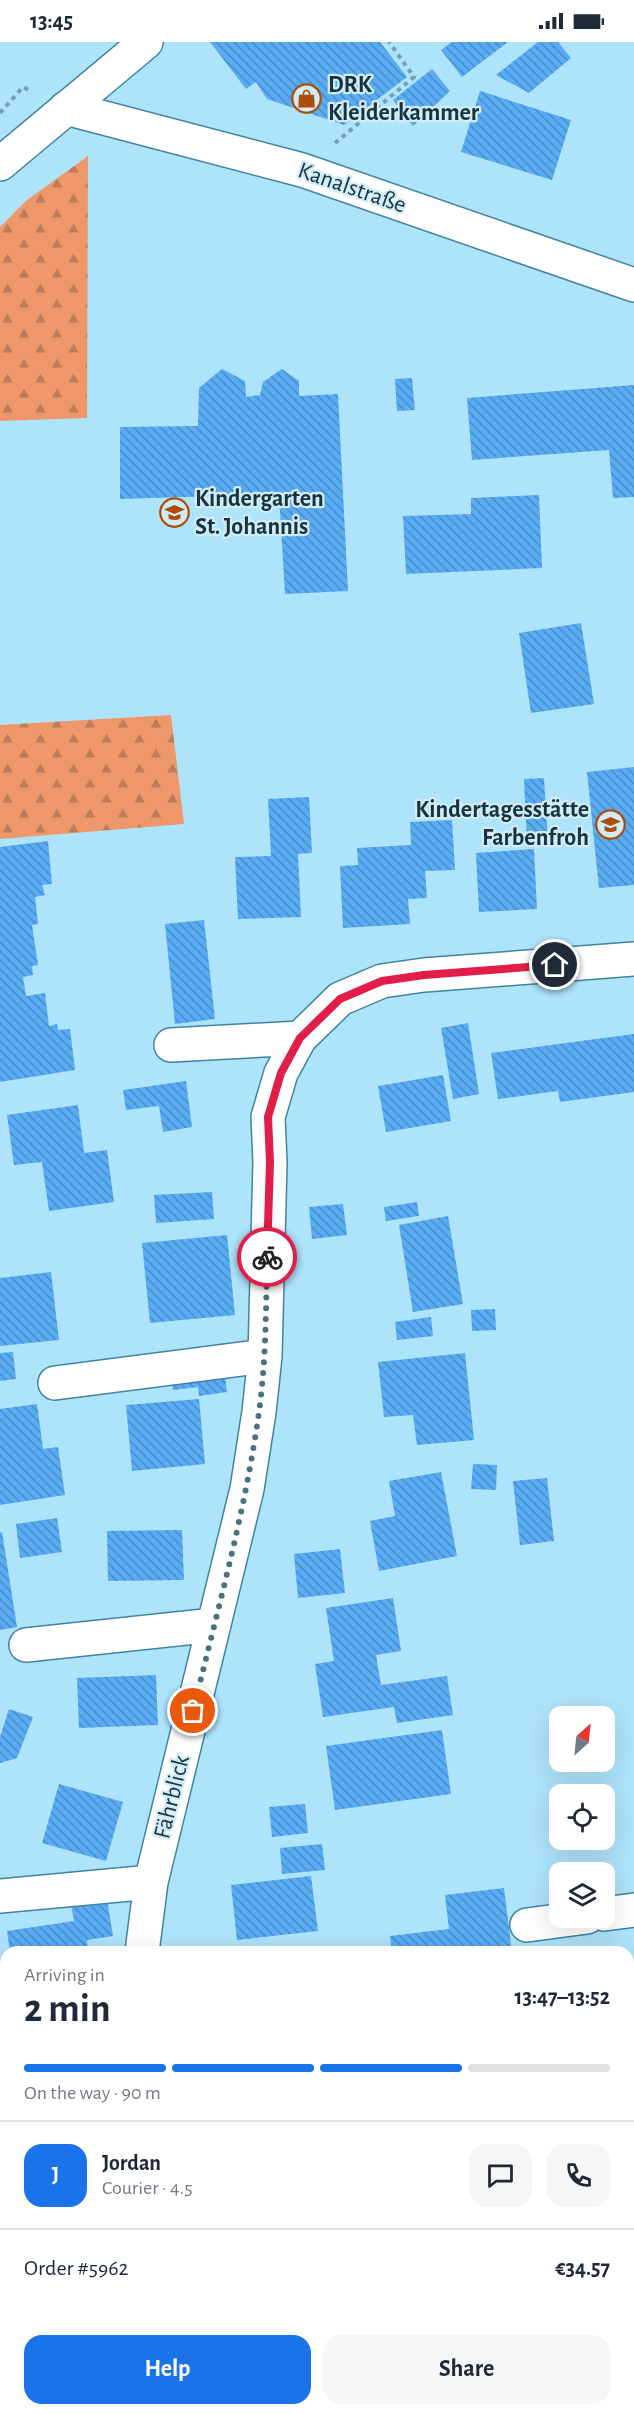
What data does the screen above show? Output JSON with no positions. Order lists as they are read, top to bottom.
{
  "streets": {
    "street": ["Kanalstraße", "Fährblick"]
  },
  "places": {
    "shop": ["DRK Kleiderkammer"],
    "school or university": ["Kindergarten St. Johannis", "Kindertagesstätte Farbenfroh"]
  },
  "north": "top right",
  "page": {
    "status": "13:45",
    "heading": ["2 min", "Arriving in", "13:47–13:52"],
    "panel": [
      "Jordan",
      "Courier · 4.5",
      "Order #5962",
      "€34.57"
    ],
    "bar": "On the way · 90 m",
    "round": "J",
    "buttons": ["Help", "Share"]
  }
}
